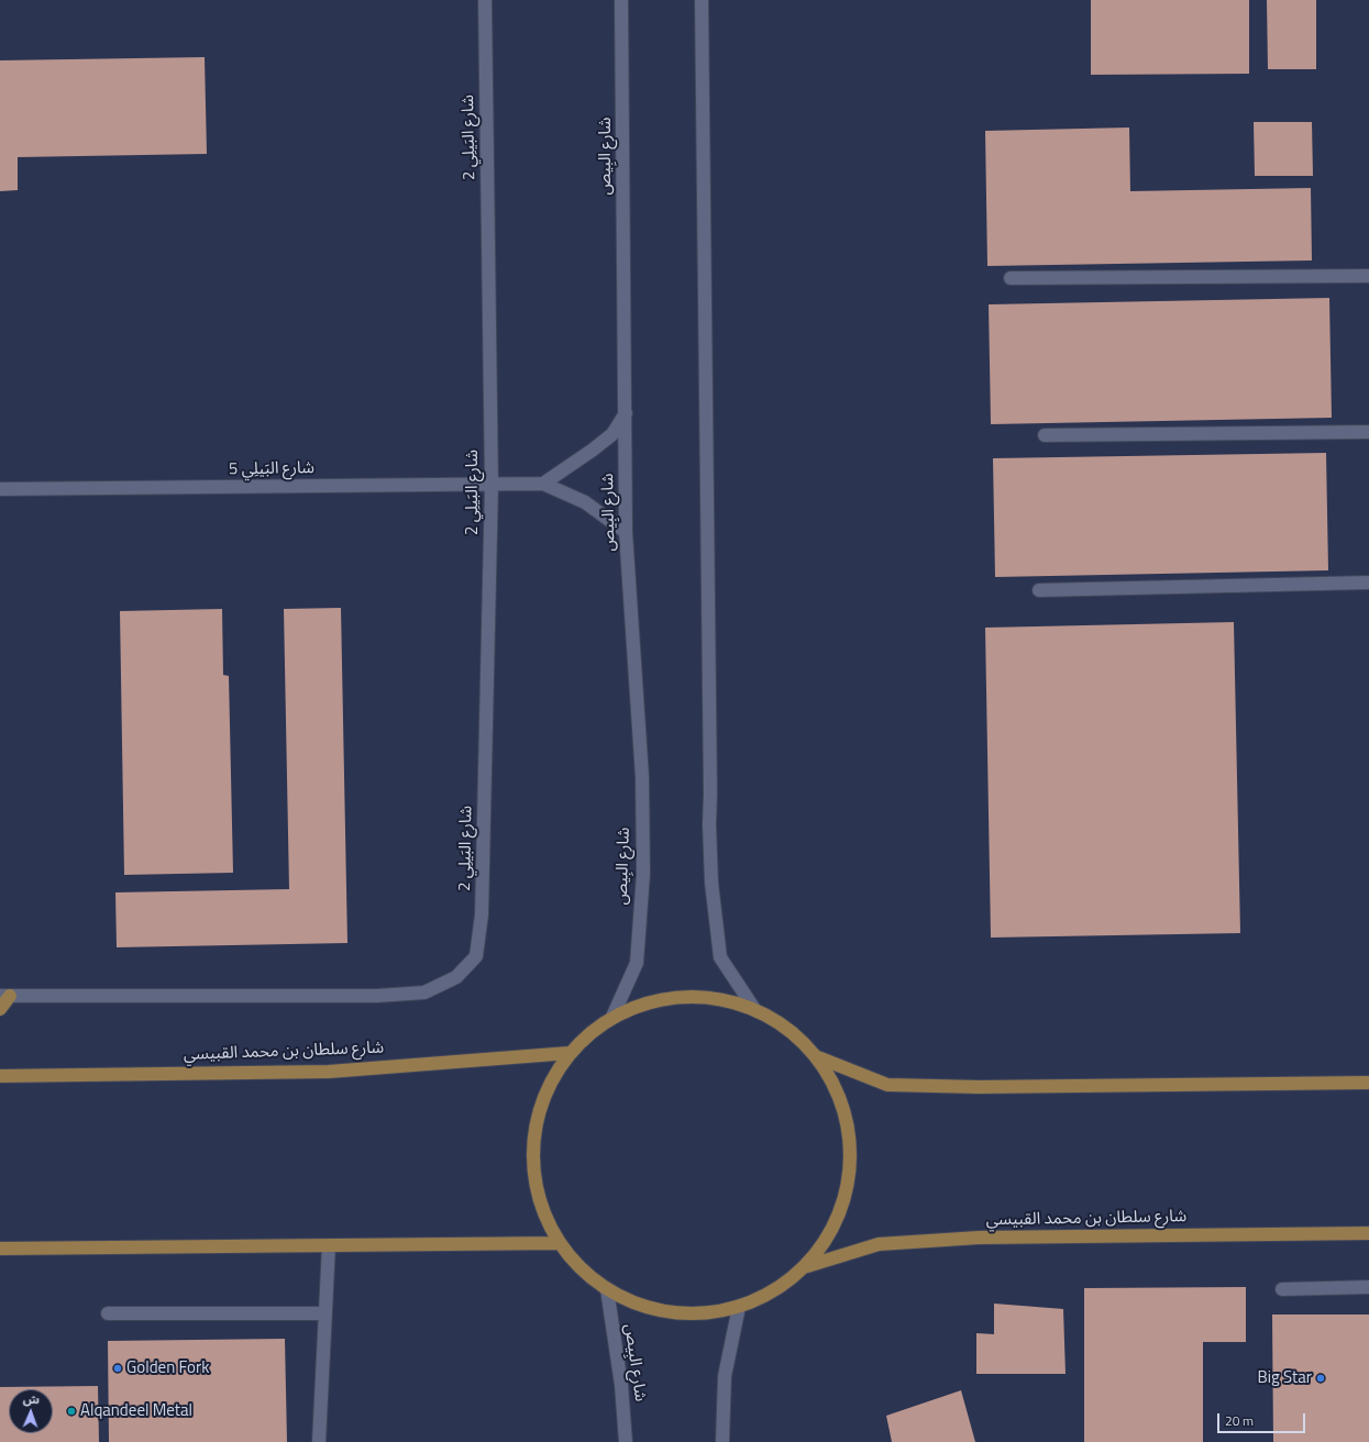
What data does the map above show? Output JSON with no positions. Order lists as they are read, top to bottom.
{
  "streets": {
    "main road": ["شارع سلطان بن محمد القبيسي"],
    "street": ["شارع البَيلِي 2", "شارع البِيص", "شارع البَيلِي 5"]
  },
  "crossings": [
    ["شارع البَيلِي 2", "شارع البَيلِي 5"],
    ["شارع البِيص", "شارع البَيلِي 5"]
  ],
  "places": ["Golden Fork", "Big Star", "Alqandeel Metal"],
  "scale_bar": "20 m",
  "north": "top"
}
